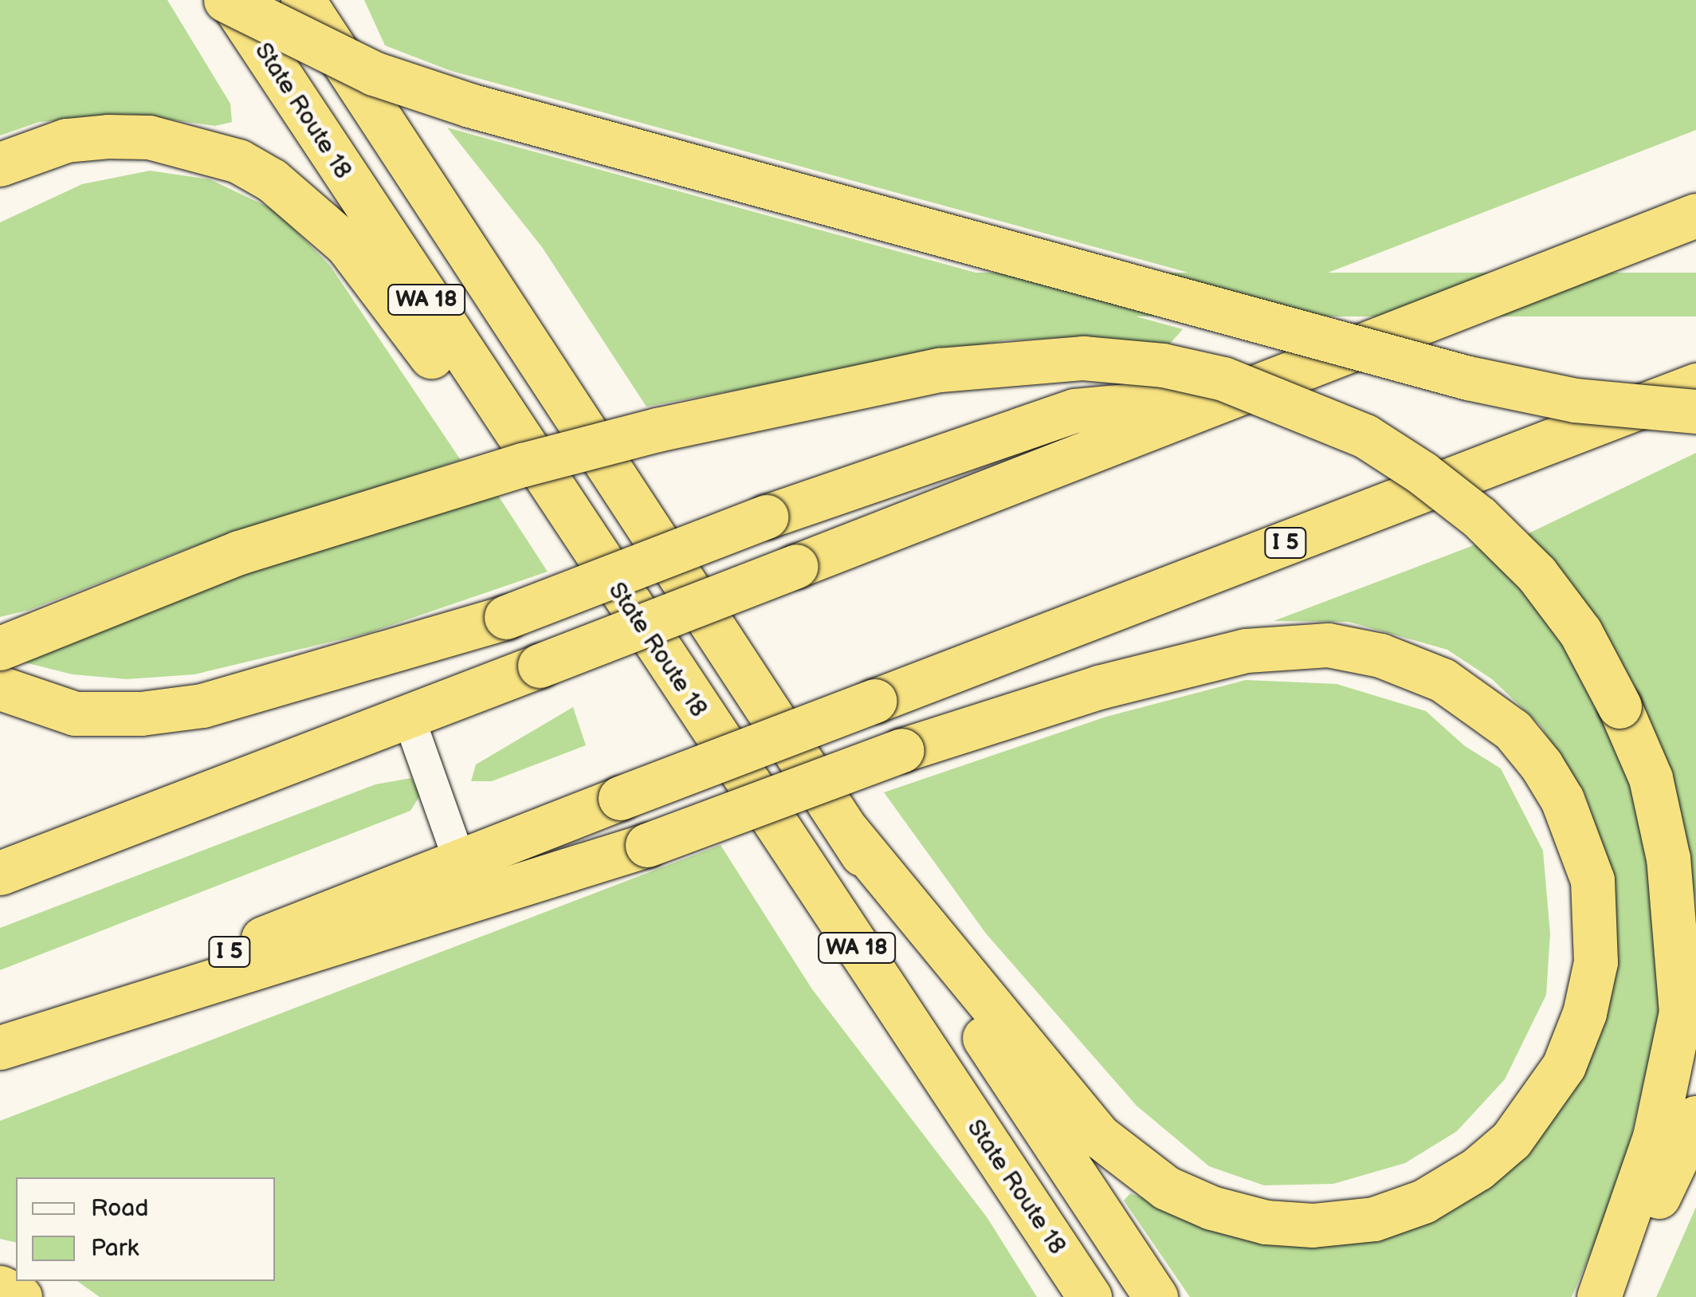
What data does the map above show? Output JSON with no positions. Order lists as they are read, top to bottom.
{
  "streets": {
    "highway": ["State Route 18", "WA 18", "I 5"]
  },
  "legend": ["Road", "Park"]
}
